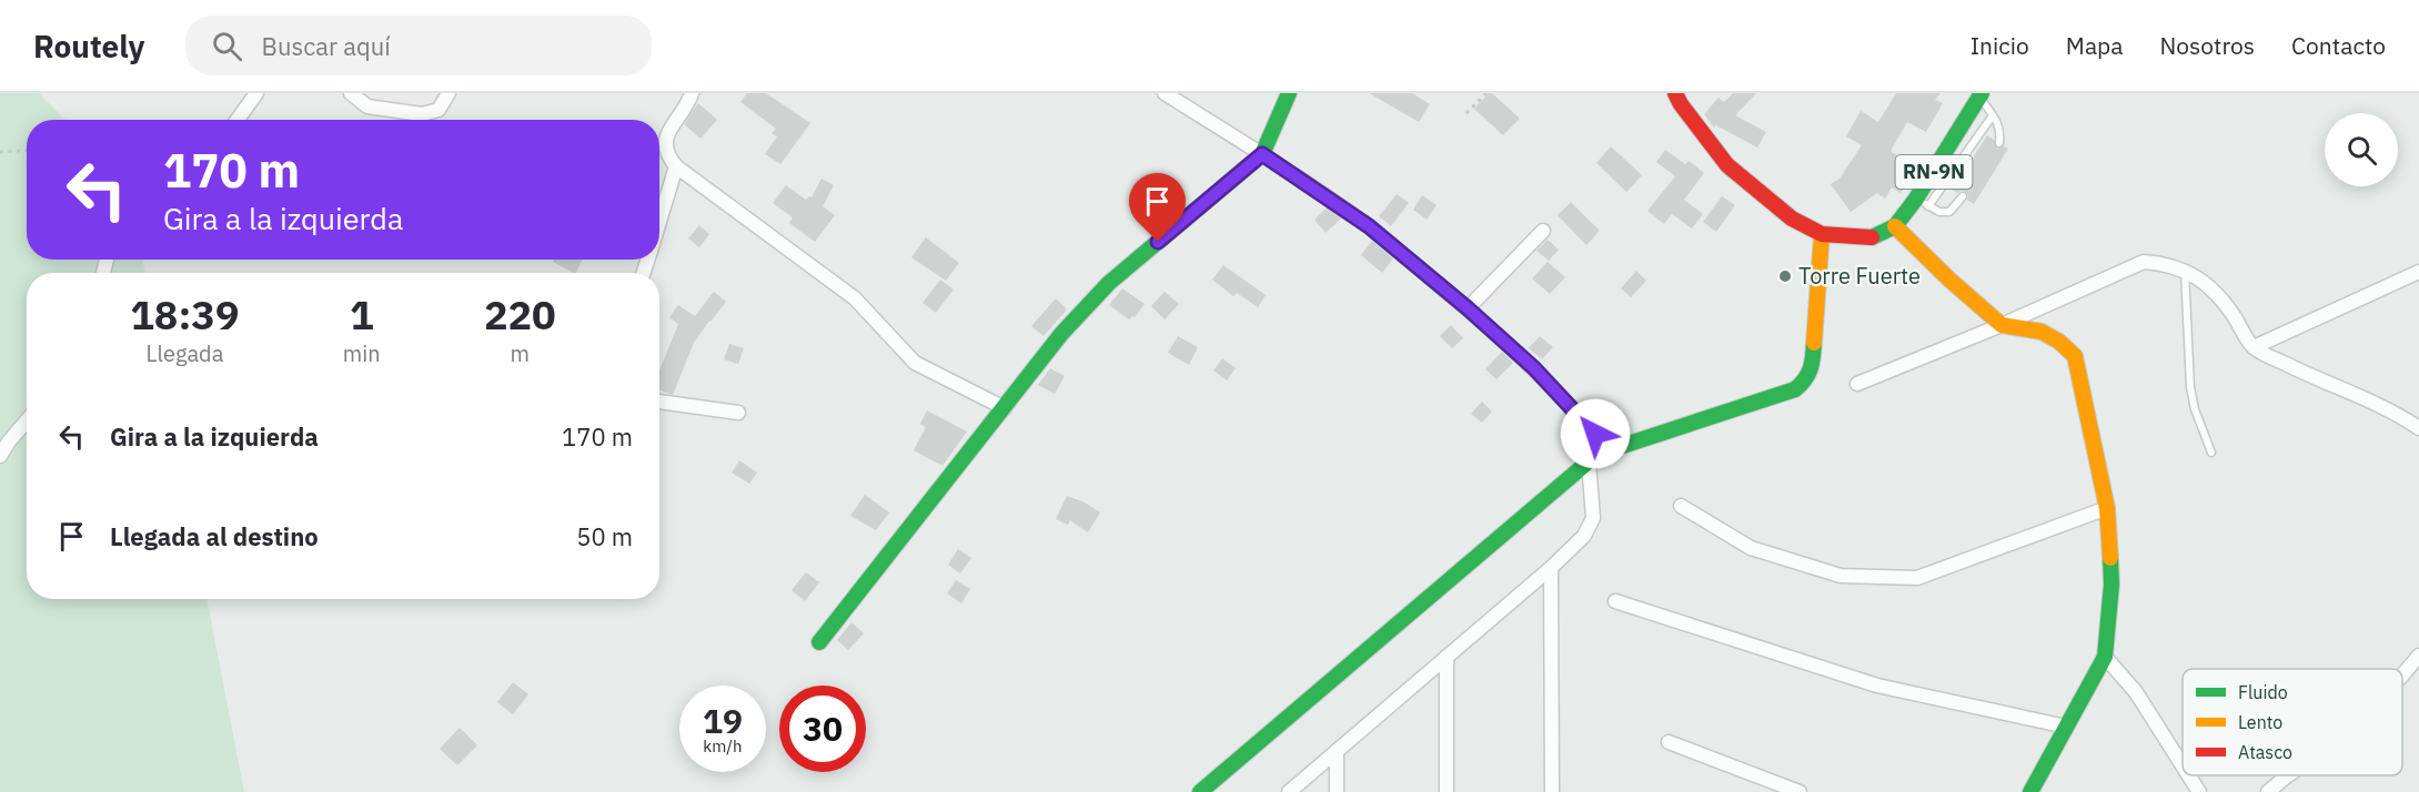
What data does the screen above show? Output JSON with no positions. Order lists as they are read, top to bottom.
{
  "streets": {
    "street": ["RN-9N"]
  },
  "places": ["Torre Fuerte"],
  "legend": ["Fluido", "Lento", "Atasco"],
  "page": {
    "header": "Routely",
    "search": "Buscar aquí",
    "nav": [
      "Inicio",
      "Mapa",
      "Nosotros",
      "Contacto"
    ],
    "turn": ["170 m", "Gira a la izquierda"],
    "eta": [
      "18:39",
      "Llegada",
      "1",
      "min",
      "220",
      "m"
    ],
    "list": [
      {
        "name": "Gira a la izquierda",
        "value": "170 m"
      },
      {
        "name": "Llegada al destino",
        "value": "50 m"
      }
    ],
    "speed": "19 km/h",
    "limit": "30"
  }
}
